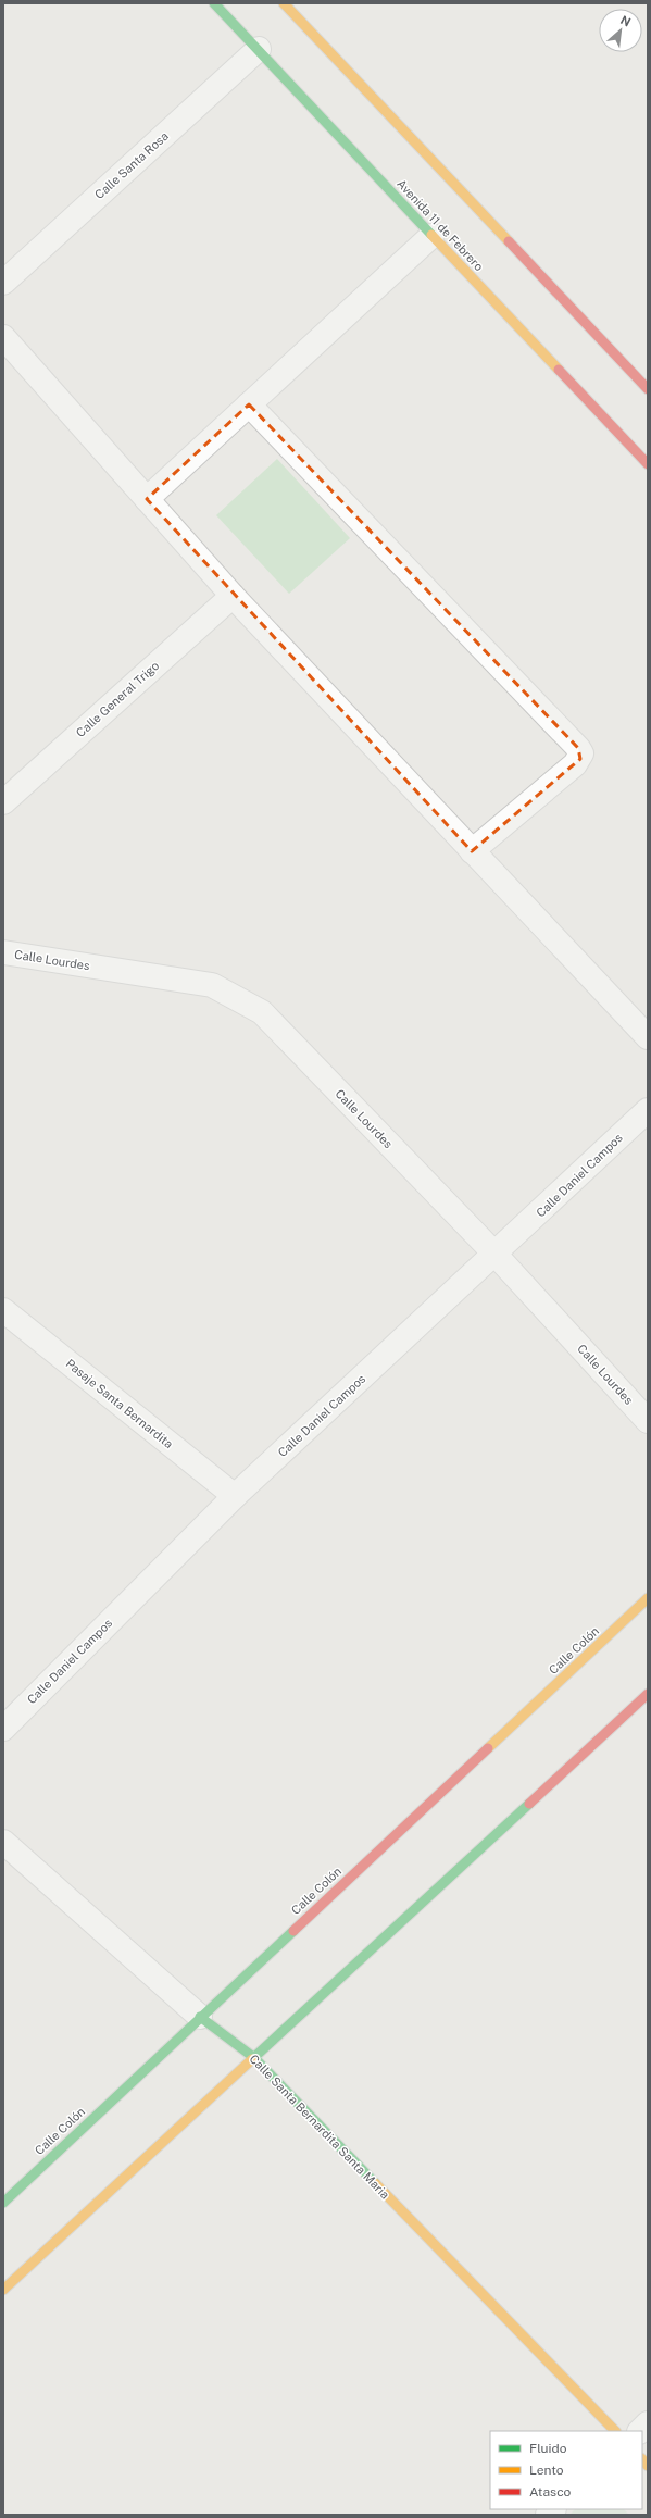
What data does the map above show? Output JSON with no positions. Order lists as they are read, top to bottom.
{
  "streets": {
    "street": [
      "Calle Santa Rosa",
      "Avenida 11 de Febrero",
      "Calle General Trigo",
      "Calle Lourdes",
      "Calle Daniel Campos",
      "Pasaje Santa Bernardita",
      "Calle Colón",
      "Calle Santa Bernardita Santa Maria"
    ]
  },
  "crossings": [
    ["Calle Santa Rosa", "Avenida 11 de Febrero"],
    ["Calle Lourdes", "Calle Daniel Campos"],
    ["Calle Daniel Campos", "Pasaje Santa Bernardita"],
    ["Calle Colón", "Calle Santa Bernardita Santa Maria"]
  ],
  "legend": ["Fluido", "Lento", "Atasco"],
  "north": "top right"
}
